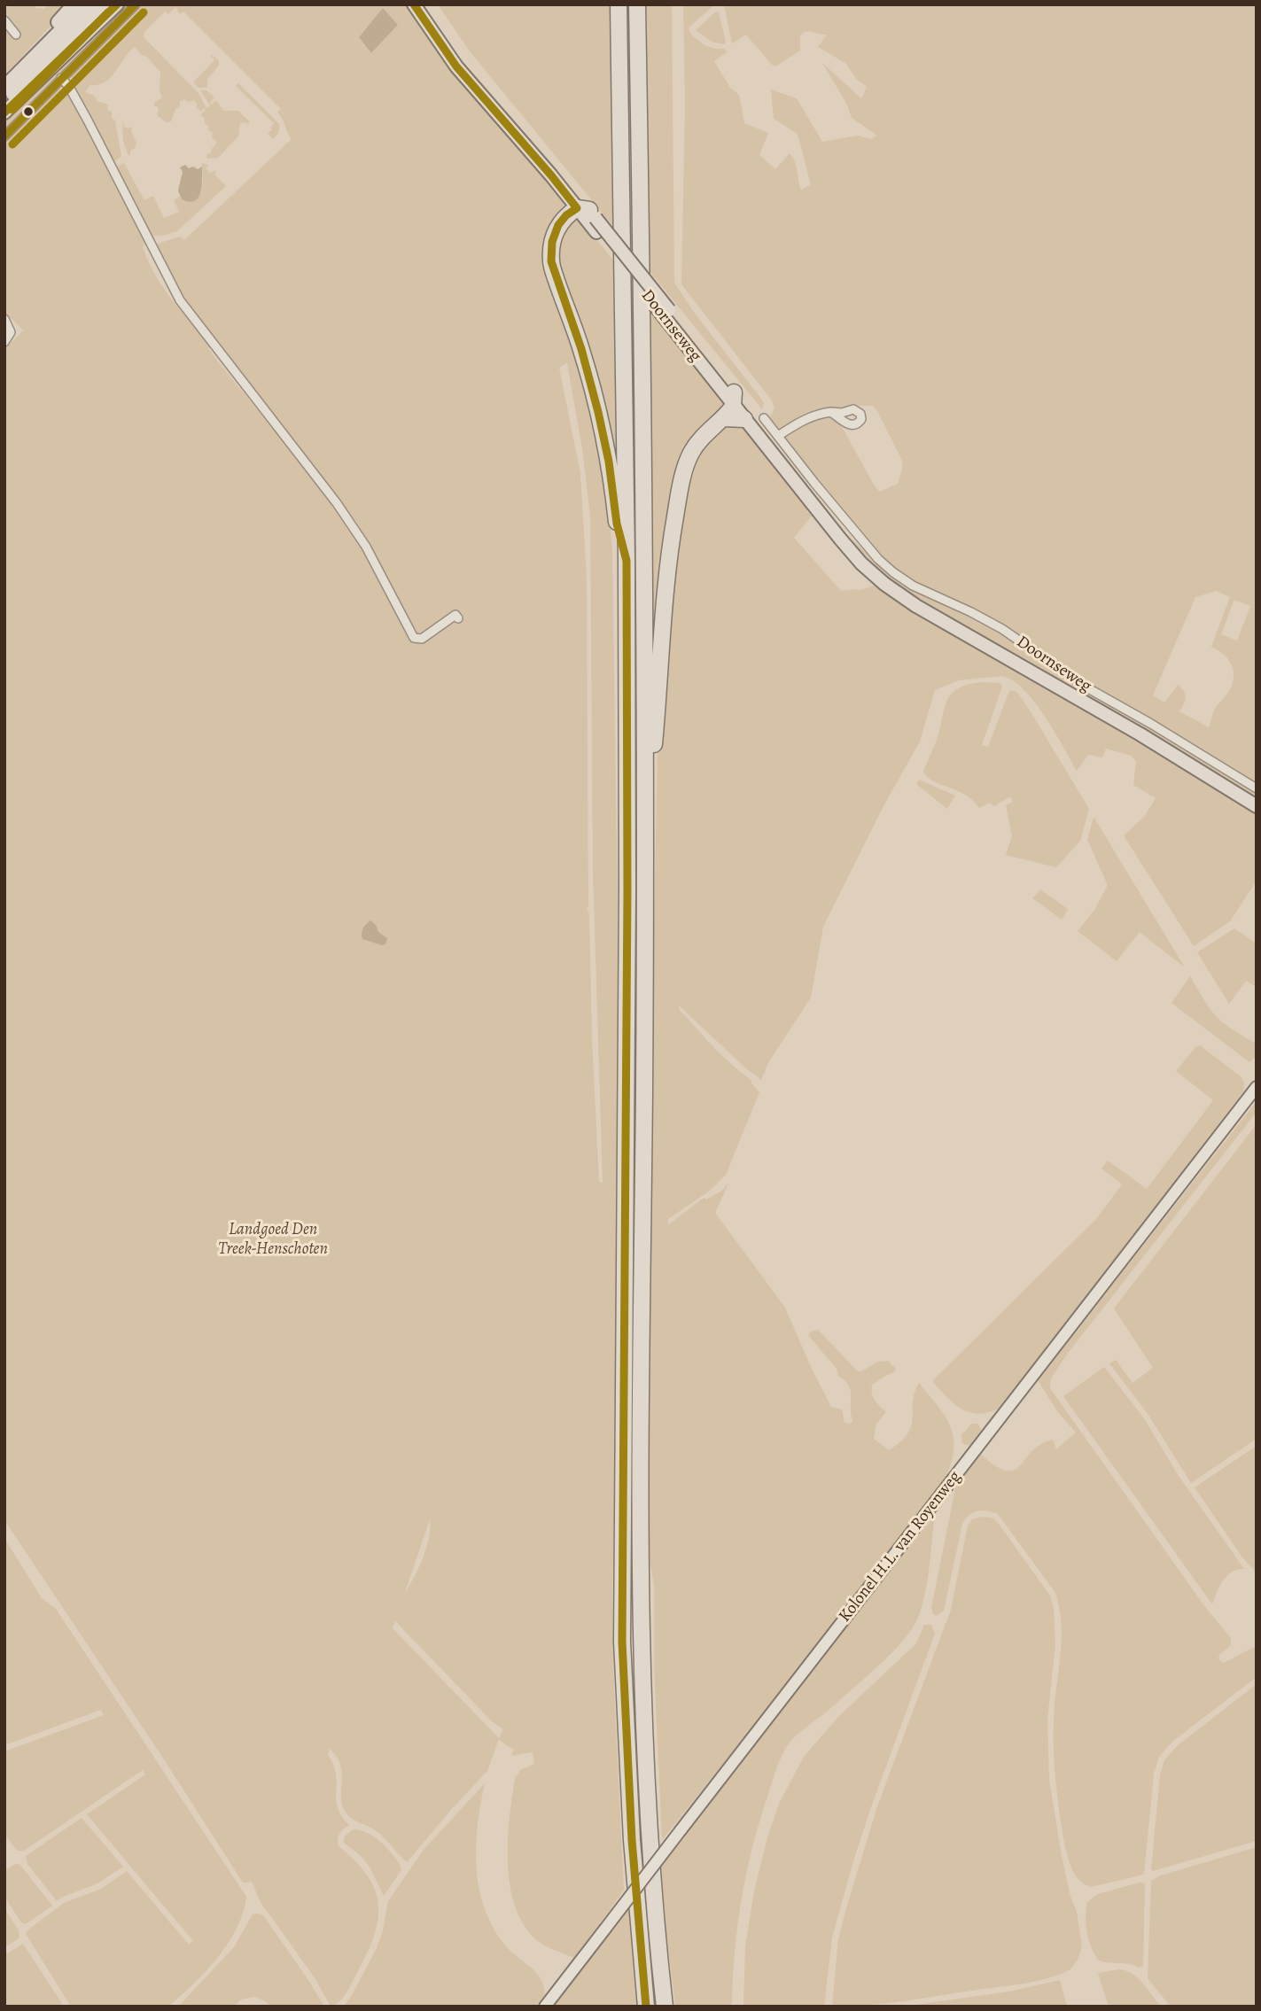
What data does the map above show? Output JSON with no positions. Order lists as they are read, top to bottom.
{
  "streets": {
    "main road": ["Doornseweg"],
    "street": ["Kolonel H.L. van Royenweg"]
  },
  "parks": ["Landgoed Den Treek-Henschoten"]
}
